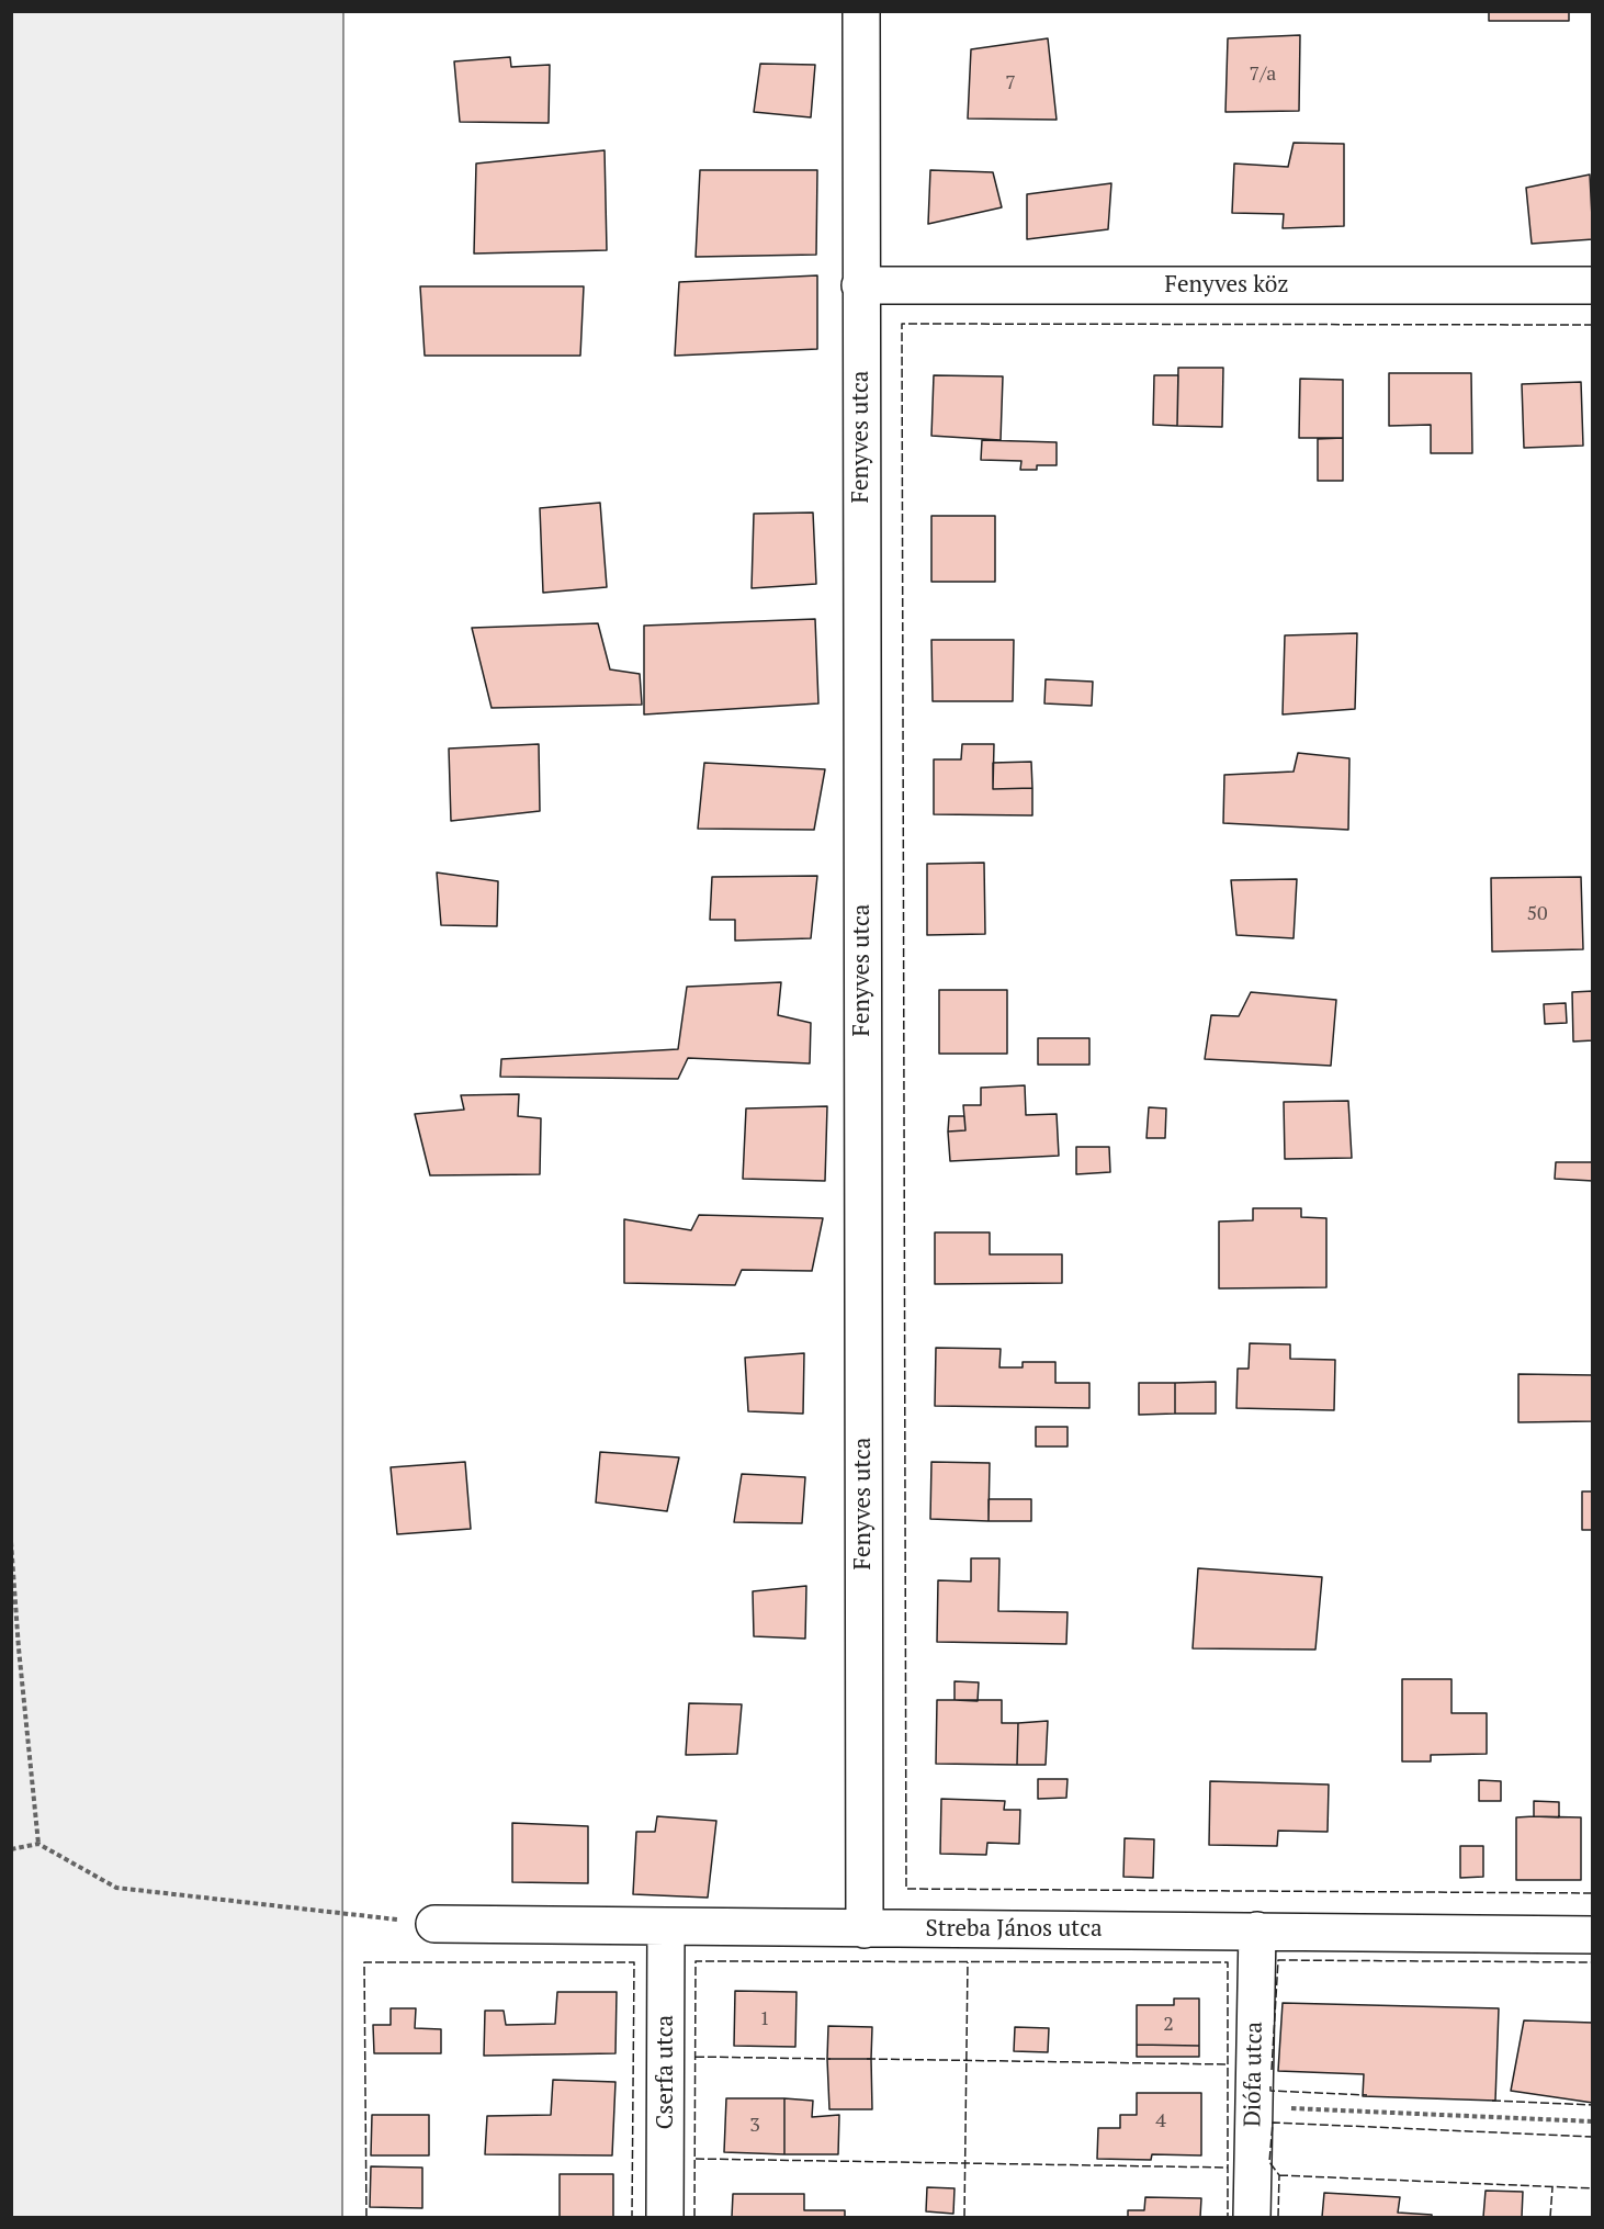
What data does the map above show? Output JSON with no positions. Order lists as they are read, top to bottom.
{
  "streets": {
    "street": [
      "Fenyves köz",
      "Fenyves utca",
      "Streba János utca",
      "Cserfa utca",
      "Diófa utca"
    ]
  },
  "crossings": [
    ["Fenyves köz", "Fenyves utca"],
    ["Fenyves utca", "Streba János utca"],
    ["Streba János utca", "Cserfa utca"],
    ["Streba János utca", "Diófa utca"]
  ],
  "house_numbers": [
    "7/a",
    "7",
    "50",
    "1",
    "2",
    "4",
    "3"
  ]
}
